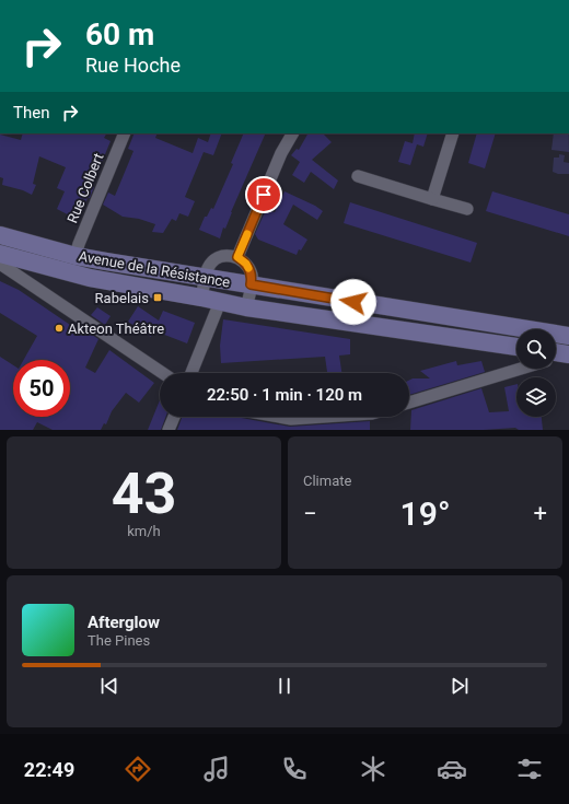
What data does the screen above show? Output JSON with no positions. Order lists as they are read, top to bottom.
{
  "streets": {
    "main road": ["Avenue de la Résistance"],
    "street": ["Rue Colbert"]
  },
  "crossings": [
    ["Rue Colbert", "Avenue de la Résistance"]
  ],
  "places": {
    "transit": ["Rabelais"],
    "other": ["Akteon Théâtre"]
  },
  "page": {
    "turn": ["60 m", "Rue Hoche"],
    "then": "Then",
    "limit": "50",
    "trip": "22:50 · 1 min · 120 m",
    "tile": [
      ["43", "km/h"],
      "Climate"
    ],
    "heat": ["−", "19°", "+"],
    "song": ["Afterglow", "The Pines"],
    "tabs": "22:49"
  }
}
